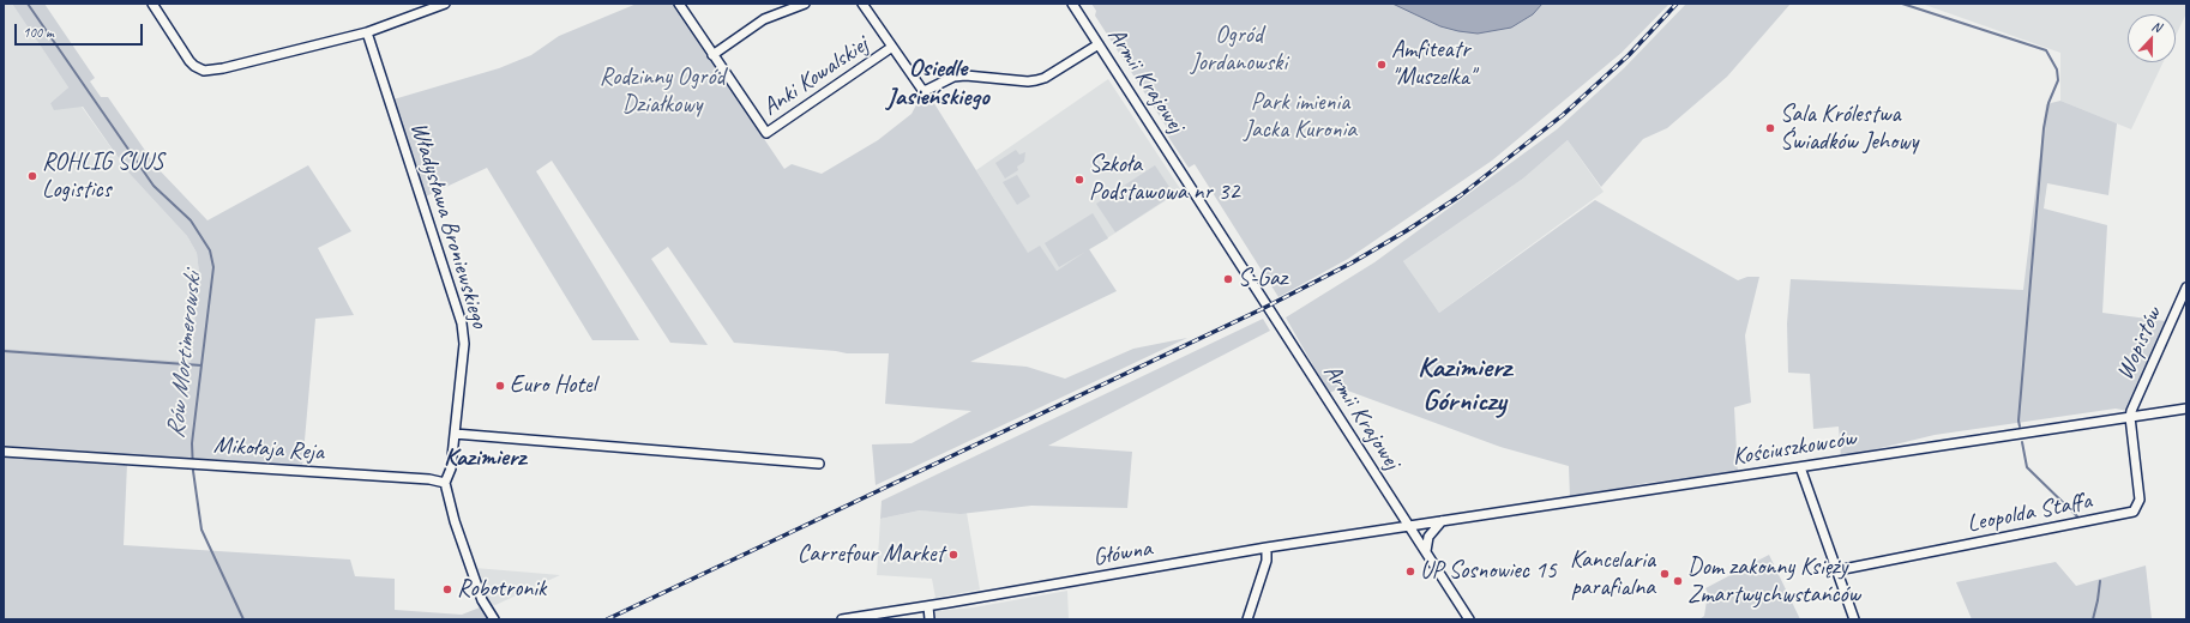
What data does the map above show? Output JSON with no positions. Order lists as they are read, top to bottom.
{
  "streets": {
    "street": [
      "Anki Kowalskiej",
      "Armii Krajowej",
      "Władysława Broniewskiego",
      "Wopistów",
      "Kościuszkowców",
      "Mikołaja Reja",
      "Leopolda Staffa",
      "Główna"
    ]
  },
  "crossings": [
    ["Anki Kowalskiej", "Armii Krajowej"],
    ["Armii Krajowej", "Kościuszkowców"],
    ["Armii Krajowej", "Główna"],
    ["Władysława Broniewskiego", "Mikołaja Reja"],
    ["Wopistów", "Kościuszkowców"],
    ["Wopistów", "Leopolda Staffa"],
    ["Kościuszkowców", "Leopolda Staffa"],
    ["Kościuszkowców", "Główna"]
  ],
  "districts": ["Osiedle Jasieńskiego", "Kazimierz Górniczy", "Kazimierz"],
  "water": ["Rów Mortimerowski"],
  "parks": ["Ogród Jordanowski", "Rodzinny Ogród Działkowy", "Park imienia Jacka Kuronia"],
  "places": [
    "Amfiteatr \"Muszelka\"",
    "Sala Królestwa Świadków Jehowy",
    "ROHLIG SUUS Logistics",
    "Szkoła Podstawowa nr 32",
    "S-Gaz",
    "Euro Hotel",
    "Carrefour Market",
    "UP Sosnowiec 15",
    "Kancelaria parafialna",
    "Dom zakonny Księży Zmartwychwstańców",
    "Robotronik"
  ],
  "scale_bar": "100 m",
  "north": "top"
}
